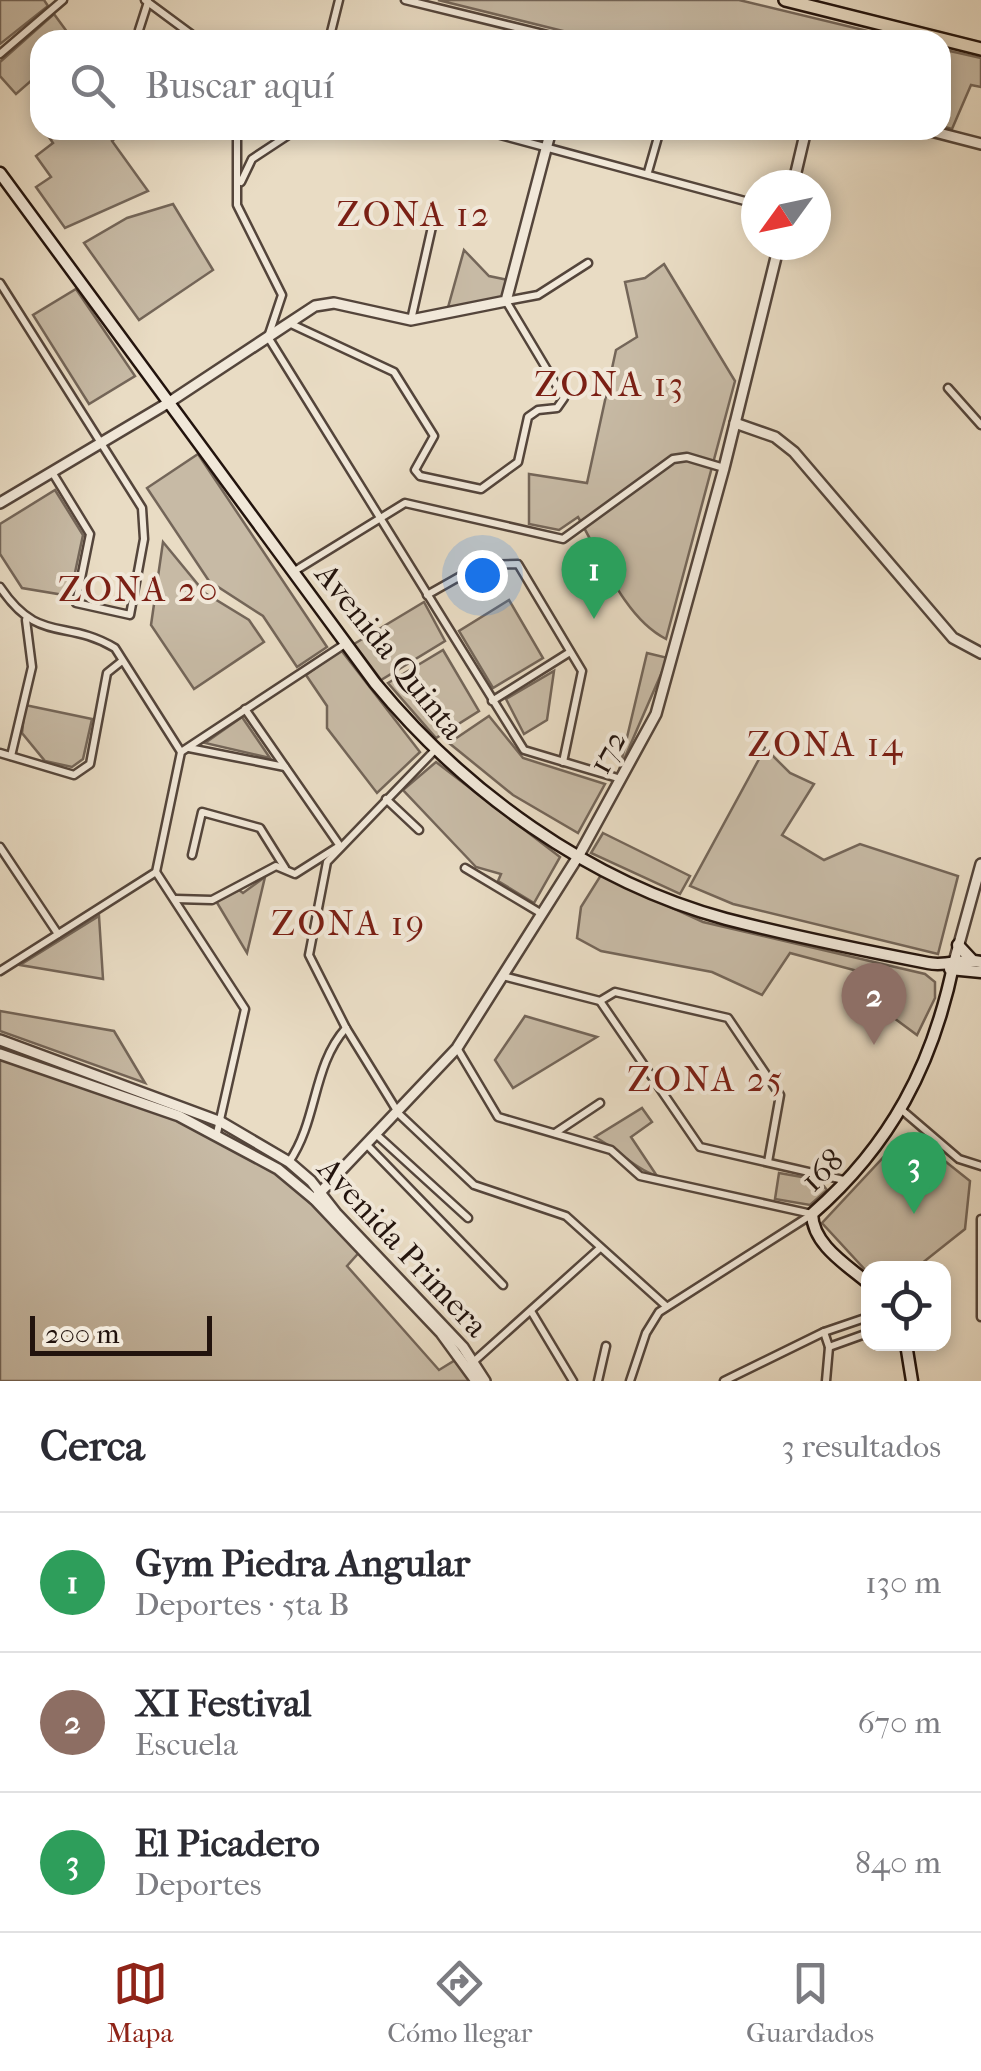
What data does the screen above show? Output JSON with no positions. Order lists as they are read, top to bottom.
{
  "streets": {
    "main road": ["Avenida Quinta", "168"],
    "street": ["172", "Avenida Primera"]
  },
  "crossings": [
    ["Avenida Quinta", "172"],
    ["Avenida Quinta", "168"],
    ["172", "Avenida Primera"]
  ],
  "districts": [
    "ZONA 12",
    "ZONA 13",
    "ZONA 20",
    "ZONA 14",
    "ZONA 19",
    "ZONA 25"
  ],
  "scale_bar": "200 m",
  "north": "bottom left",
  "page": {
    "search": "Buscar aquí",
    "pins": ["1", "2", "3"],
    "scale": "200 m",
    "heading": ["Cerca", "3 resultados"],
    "list": [
      {
        "mark": "1",
        "name": "Gym Piedra Angular",
        "note": "Deportes · 5ta B",
        "value": "130 m"
      },
      {
        "mark": "2",
        "name": "XI Festival",
        "note": "Escuela",
        "value": "670 m"
      },
      {
        "mark": "3",
        "name": "El Picadero",
        "note": "Deportes",
        "value": "840 m"
      }
    ],
    "nav": ["Mapa", "Cómo llegar", "Guardados"]
  }
}
